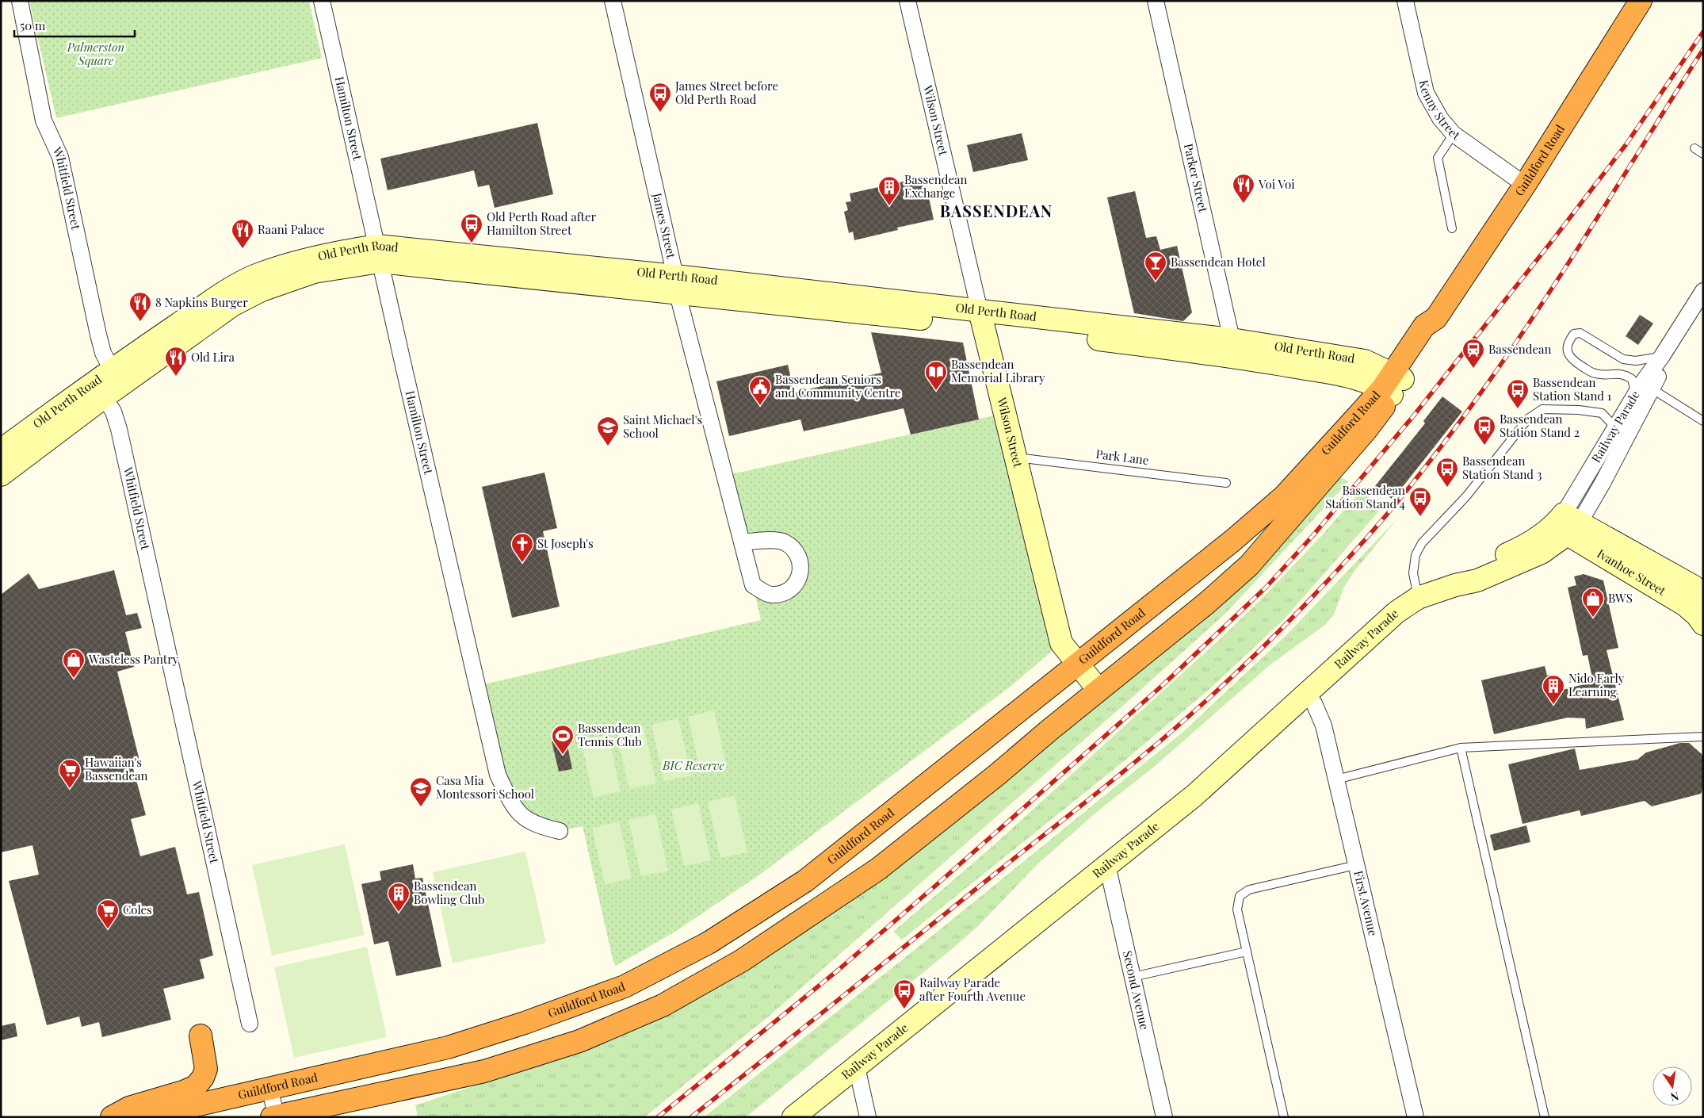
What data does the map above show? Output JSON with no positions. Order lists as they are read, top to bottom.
{
  "streets": {
    "highway": ["Guildford Road"],
    "street": [
      "Kenny Street",
      "Hamilton Street",
      "Wilson Street",
      "Parker Street",
      "Whitfield Street",
      "James Street",
      "Old Perth Road",
      "Railway Parade",
      "Ivanhoe Street",
      "First Avenue",
      "Second Avenue"
    ],
    "lane": ["Park Lane"]
  },
  "crossings": [
    ["Kenny Street", "Guildford Road"],
    ["Hamilton Street", "Old Perth Road"],
    ["Wilson Street", "Guildford Road"],
    ["Wilson Street", "Old Perth Road"],
    ["Wilson Street", "Park Lane"],
    ["Guildford Road", "Old Perth Road"],
    ["Parker Street", "Old Perth Road"],
    ["Whitfield Street", "Old Perth Road"],
    ["James Street", "Old Perth Road"],
    ["Railway Parade", "Ivanhoe Street"],
    ["Railway Parade", "First Avenue"],
    ["Railway Parade", "Second Avenue"]
  ],
  "districts": ["BASSENDEAN"],
  "parks": ["Palmerston Square", "BIC Reserve"],
  "places": {
    "bus stop": [
      "James Street before Old Perth Road",
      "Old Perth Road after Hamilton Street",
      "Bassendean Station Stand 1",
      "Bassendean Station Stand 2",
      "Bassendean Station Stand 3",
      "Bassendean Station Stand 4",
      "Railway Parade after Fourth Avenue"
    ],
    "restaurant": [
      "Voi Voi",
      "Raani Palace",
      "8 Napkins Burger",
      "Old Lira"
    ],
    "building": ["Bassendean Exchange", "Nido Early Learning", "Bassendean Bowling Club"],
    "bar": ["Bassendean Hotel"],
    "station": ["Bassendean"],
    "library": ["Bassendean Memorial Library"],
    "public building": ["Bassendean Seniors and Community Centre"],
    "school or university": ["Saint Michael's School", "Casa Mia Montessori School"],
    "church": ["St Joseph's"],
    "shop": ["BWS", "Wasteless Pantry"],
    "sports": ["Bassendean Tennis Club"],
    "supermarket": ["Hawaiian's Bassendean", "Coles"]
  },
  "scale_bar": "50 m",
  "north": "bottom"
}
